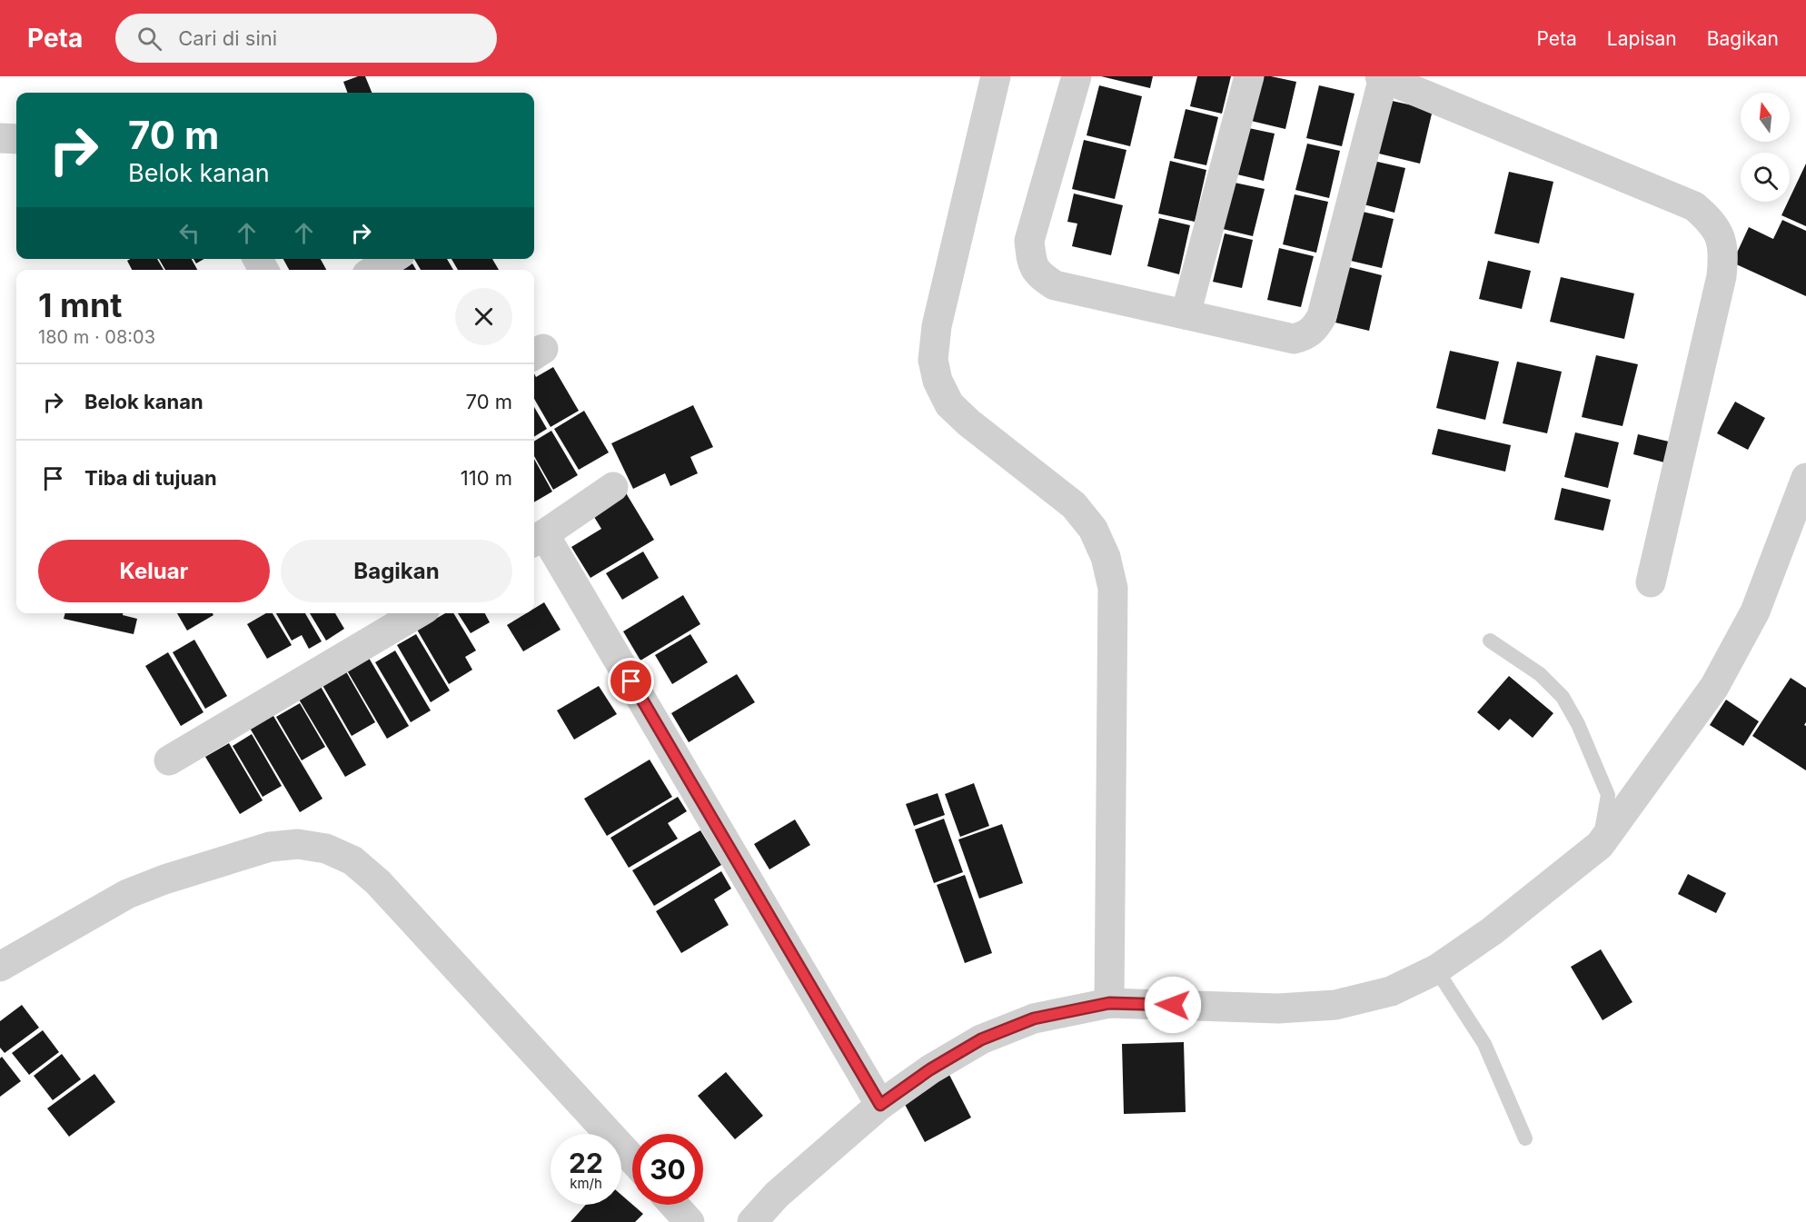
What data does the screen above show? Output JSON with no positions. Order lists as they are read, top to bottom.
{
  "north": "top",
  "page": {
    "header": "Peta",
    "search": "Cari di sini",
    "nav": ["Peta", "Lapisan", "Bagikan"],
    "turn": ["70 m", "Belok kanan"],
    "heading": ["1 mnt", "180 m · 08:03"],
    "list": [
      {
        "name": "Belok kanan",
        "value": "70 m"
      },
      {
        "name": "Tiba di tujuan",
        "value": "110 m"
      }
    ],
    "buttons": ["Keluar", "Bagikan"],
    "speed": "22 km/h",
    "limit": "30"
  }
}
